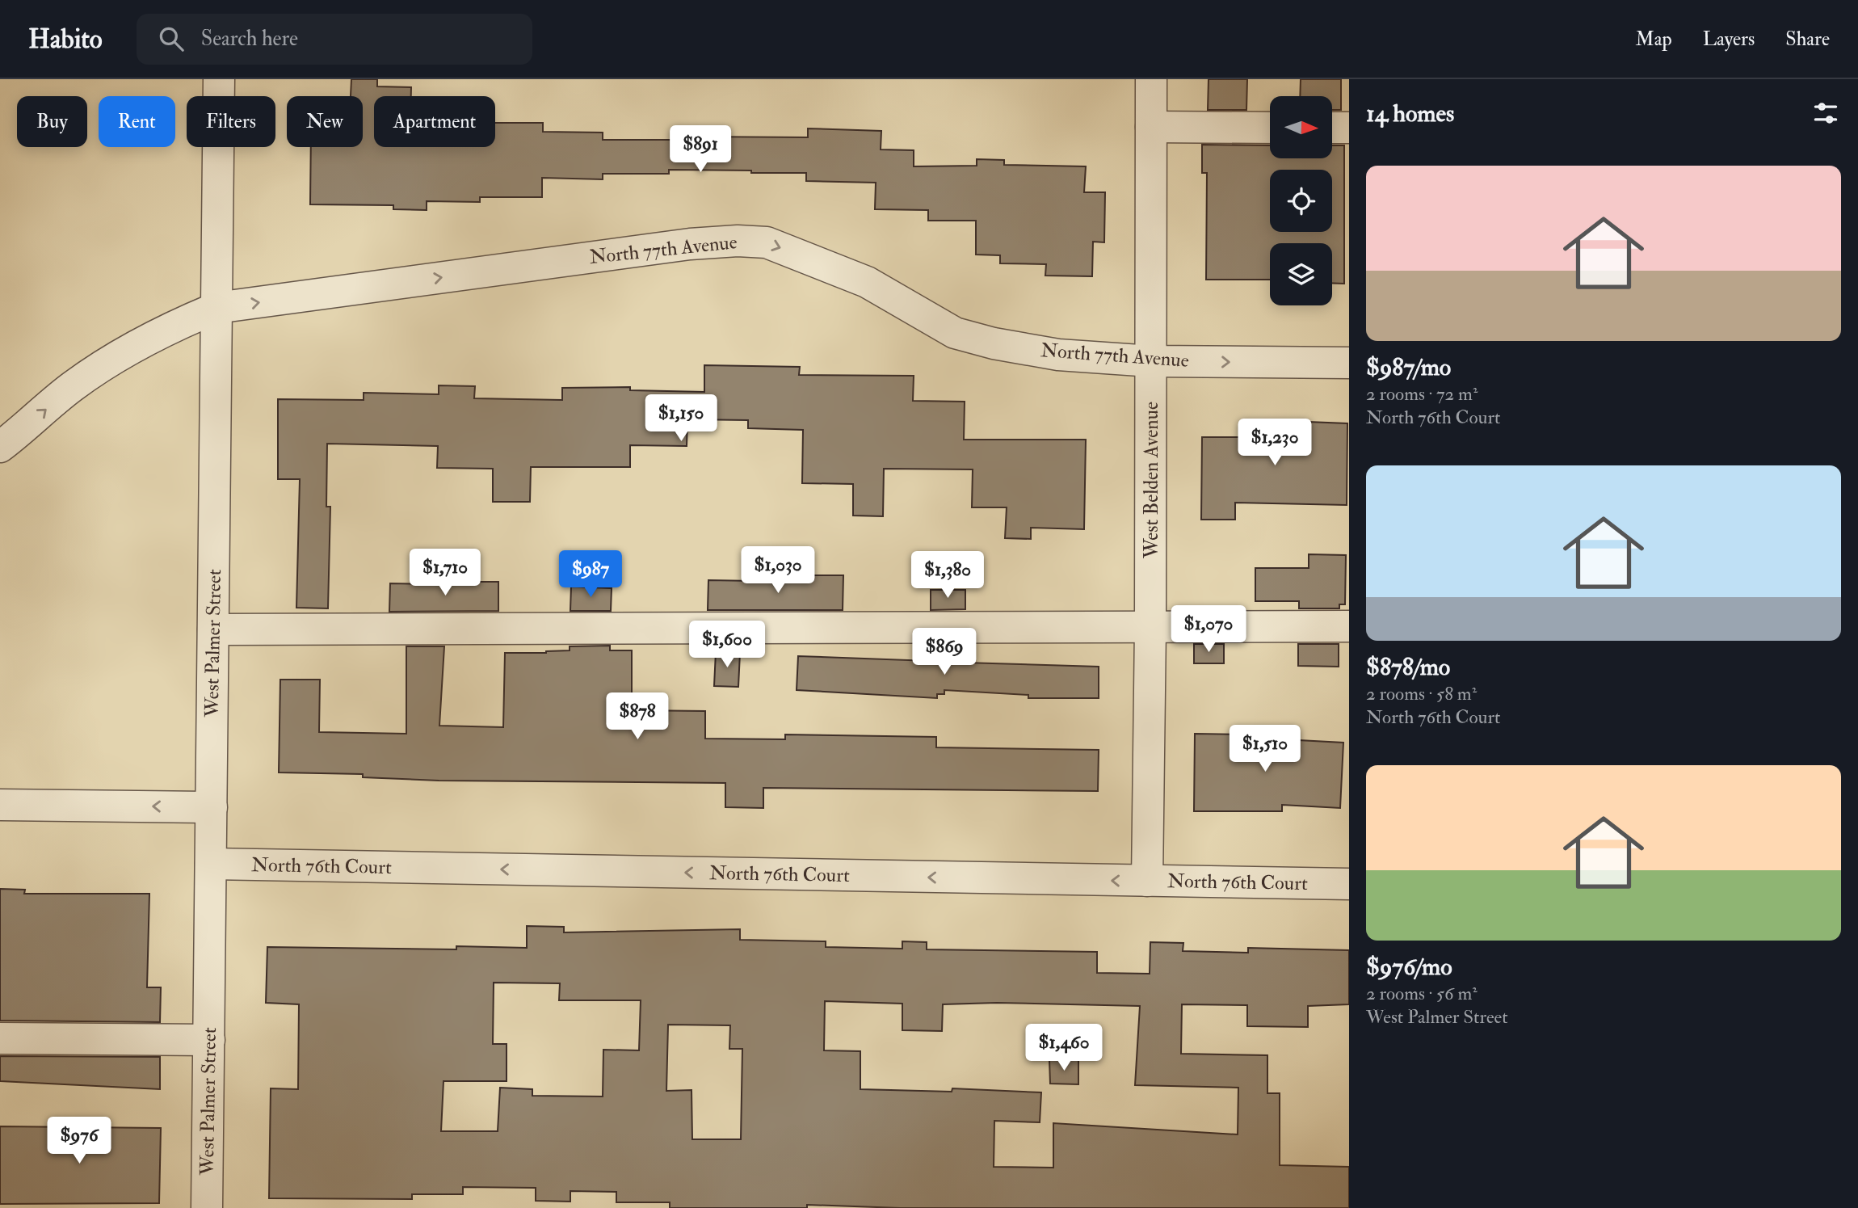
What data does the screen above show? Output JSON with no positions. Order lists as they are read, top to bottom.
{
  "streets": {
    "street": [
      "North 77th Avenue",
      "West Belden Avenue",
      "West Palmer Street",
      "North 76th Court"
    ]
  },
  "crossings": [
    ["North 77th Avenue", "West Belden Avenue"],
    ["North 77th Avenue", "West Palmer Street"],
    ["West Belden Avenue", "North 76th Court"],
    ["West Palmer Street", "North 76th Court"]
  ],
  "north": "right",
  "page": {
    "header": "Habito",
    "search": "Search here",
    "nav": ["Map", "Layers", "Share"],
    "heading": "14 homes",
    "chip": [
      "Buy",
      "Rent",
      "Filters",
      "New",
      "Apartment"
    ],
    "price": [
      "$891",
      "$1,150",
      "$1,230",
      "$1,030",
      "$1,710",
      "$987",
      "$1,380",
      "$1,070",
      "$1,600",
      "$869",
      "$878",
      "$1,510",
      "$1,460",
      "$976"
    ],
    "list": [
      {
        "name": "$987/mo",
        "note": "2 rooms · 72 m² · North 76th Court"
      },
      {
        "name": "$878/mo",
        "note": "2 rooms · 58 m² · North 76th Court"
      },
      {
        "name": "$976/mo",
        "note": "2 rooms · 56 m² · West Palmer Street"
      }
    ]
  }
}
